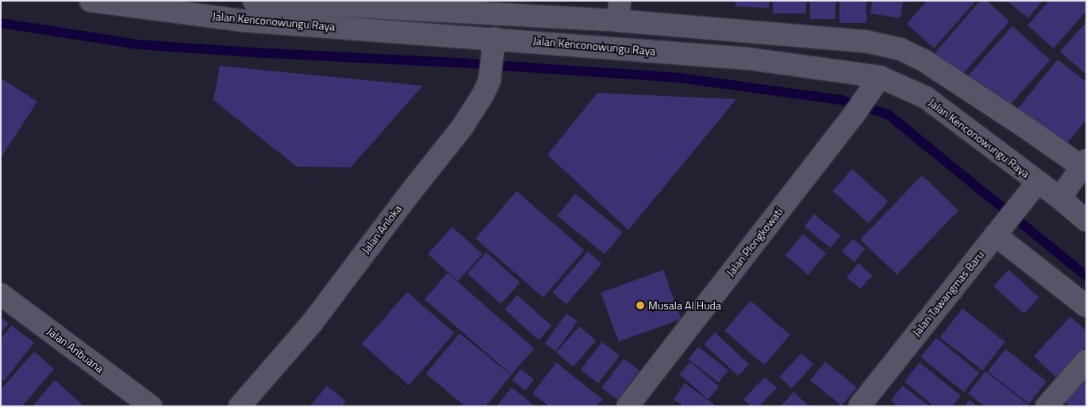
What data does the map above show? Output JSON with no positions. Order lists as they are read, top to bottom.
{
  "streets": {
    "street": [
      "Jalan Kenconowungu Raya",
      "Jalan Ariloka",
      "Jalan Plongkowati",
      "Jalan Tawangmas Baru",
      "Jalan Aribuana"
    ]
  },
  "crossings": [
    ["Jalan Kenconowungu Raya", "Jalan Ariloka"],
    ["Jalan Kenconowungu Raya", "Jalan Plongkowati"],
    ["Jalan Kenconowungu Raya", "Jalan Tawangmas Baru"]
  ],
  "places": ["Musala Al Huda"]
}
